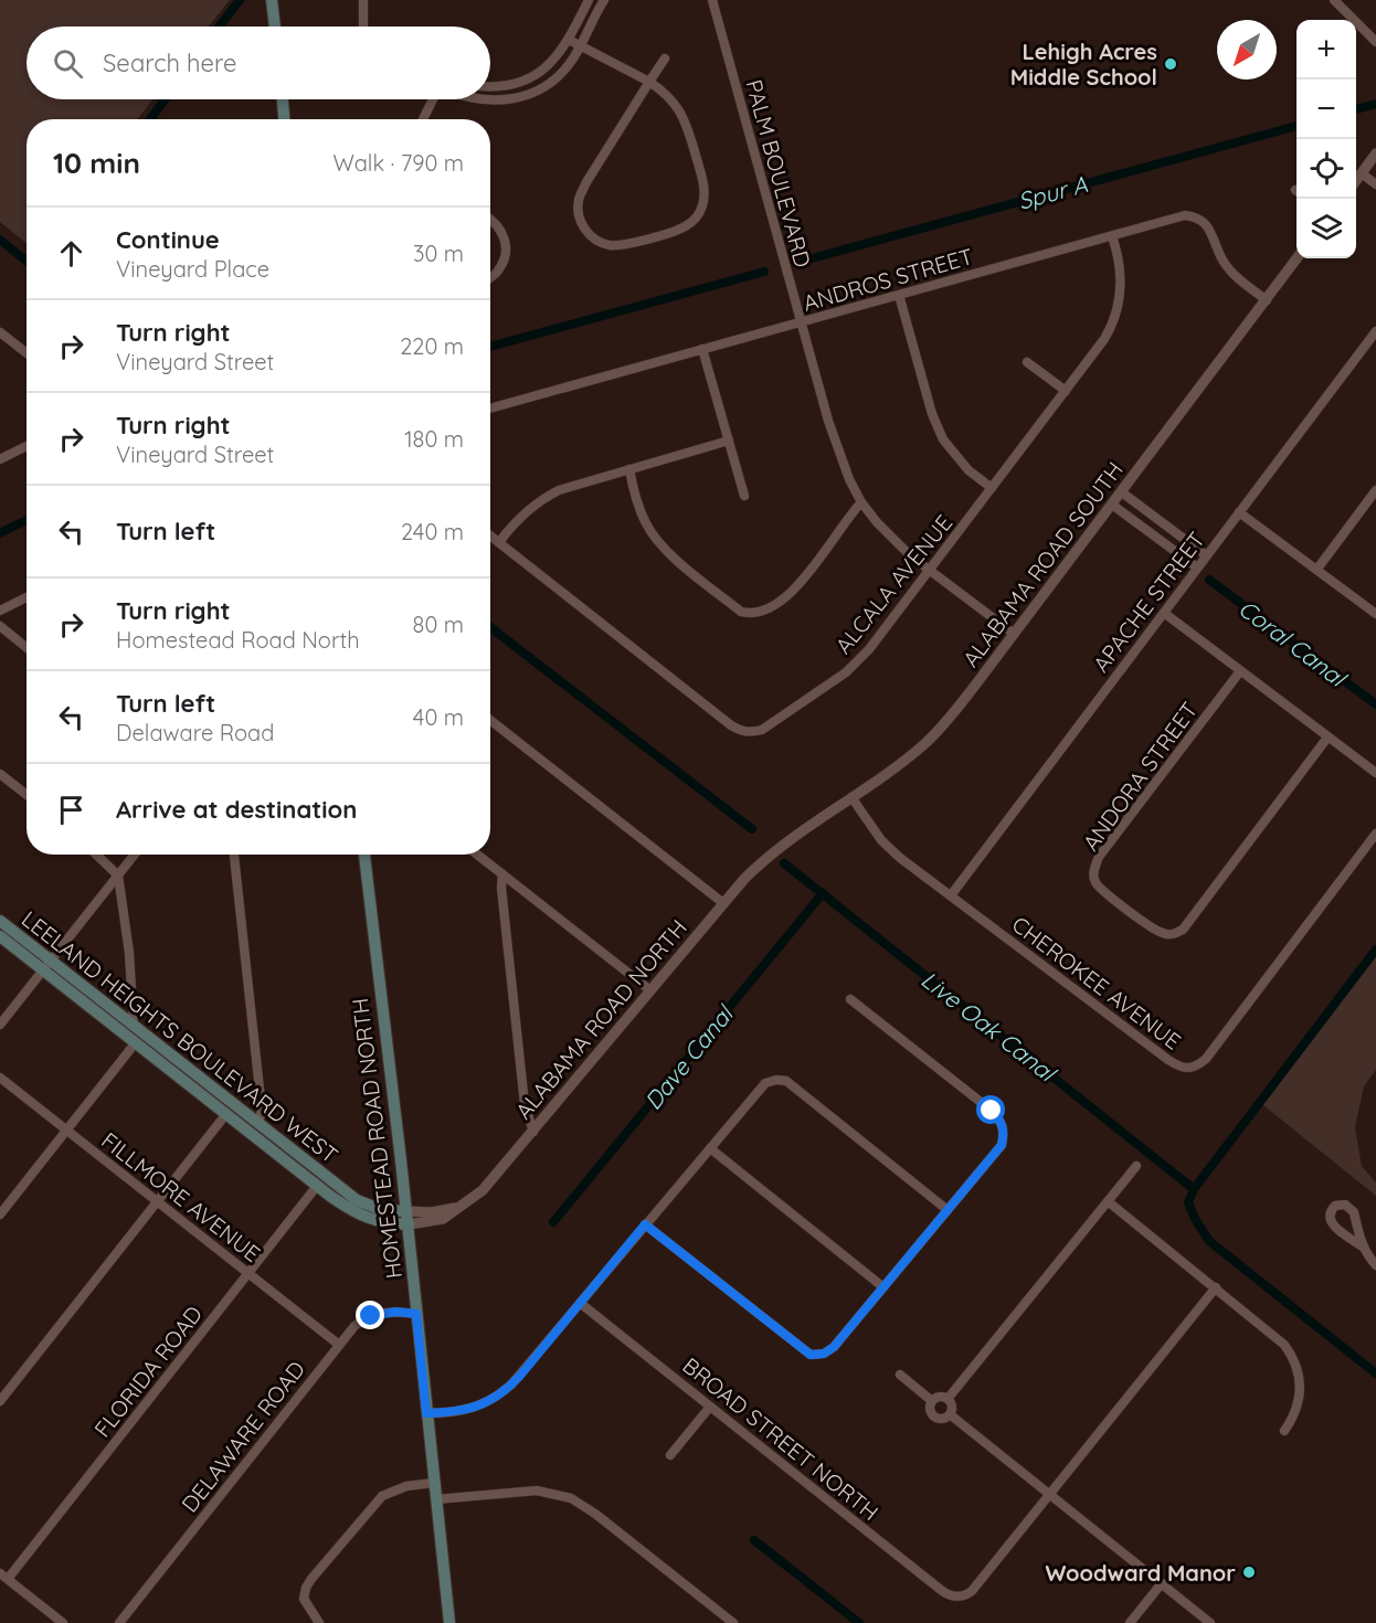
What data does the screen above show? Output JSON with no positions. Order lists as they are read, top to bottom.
{
  "streets": {
    "main road": ["LEELAND HEIGHTS BOULEVARD WEST", "HOMESTEAD ROAD NORTH"],
    "street": [
      "PALM BOULEVARD",
      "ANDROS STREET",
      "ALABAMA ROAD SOUTH",
      "ALCALA AVENUE",
      "APACHE STREET",
      "ANDORA STREET",
      "CHEROKEE AVENUE",
      "ALABAMA ROAD NORTH",
      "FILLMORE AVENUE",
      "FLORIDA ROAD",
      "DELAWARE ROAD",
      "BROAD STREET NORTH"
    ]
  },
  "crossings": [
    ["PALM BOULEVARD", "ANDROS STREET"],
    ["PALM BOULEVARD", "ALABAMA ROAD SOUTH"],
    ["PALM BOULEVARD", "ALCALA AVENUE"],
    ["ANDROS STREET", "ALABAMA ROAD SOUTH"],
    ["ANDROS STREET", "ALCALA AVENUE"],
    ["ALABAMA ROAD SOUTH", "CHEROKEE AVENUE"],
    ["ALABAMA ROAD SOUTH", "ALABAMA ROAD NORTH"],
    ["APACHE STREET", "CHEROKEE AVENUE"],
    ["ALABAMA ROAD NORTH", "LEELAND HEIGHTS BOULEVARD WEST"],
    ["ALABAMA ROAD NORTH", "HOMESTEAD ROAD NORTH"],
    ["LEELAND HEIGHTS BOULEVARD WEST", "HOMESTEAD ROAD NORTH"],
    ["LEELAND HEIGHTS BOULEVARD WEST", "FLORIDA ROAD"],
    ["HOMESTEAD ROAD NORTH", "DELAWARE ROAD"],
    ["FILLMORE AVENUE", "FLORIDA ROAD"],
    ["FILLMORE AVENUE", "DELAWARE ROAD"]
  ],
  "water": [
    "Spur A",
    "Coral Canal",
    "Live Oak Canal",
    "Dave Canal"
  ],
  "places": ["Lehigh Acres Middle School", "Woodward Manor"],
  "north": "bottom left",
  "page": {
    "map_buttons": ["+", "−"],
    "search": "Search here",
    "heading": ["10 min", "Walk · 790 m"],
    "list": [
      ["Continue", "Vineyard Place", "30 m"],
      ["Turn right", "Vineyard Street", "220 m"],
      ["Turn right", "Vineyard Street", "180 m"],
      ["Turn left", "240 m"],
      ["Turn right", "Homestead Road North", "80 m"],
      ["Turn left", "Delaware Road", "40 m"],
      "Arrive at destination"
    ]
  }
}
